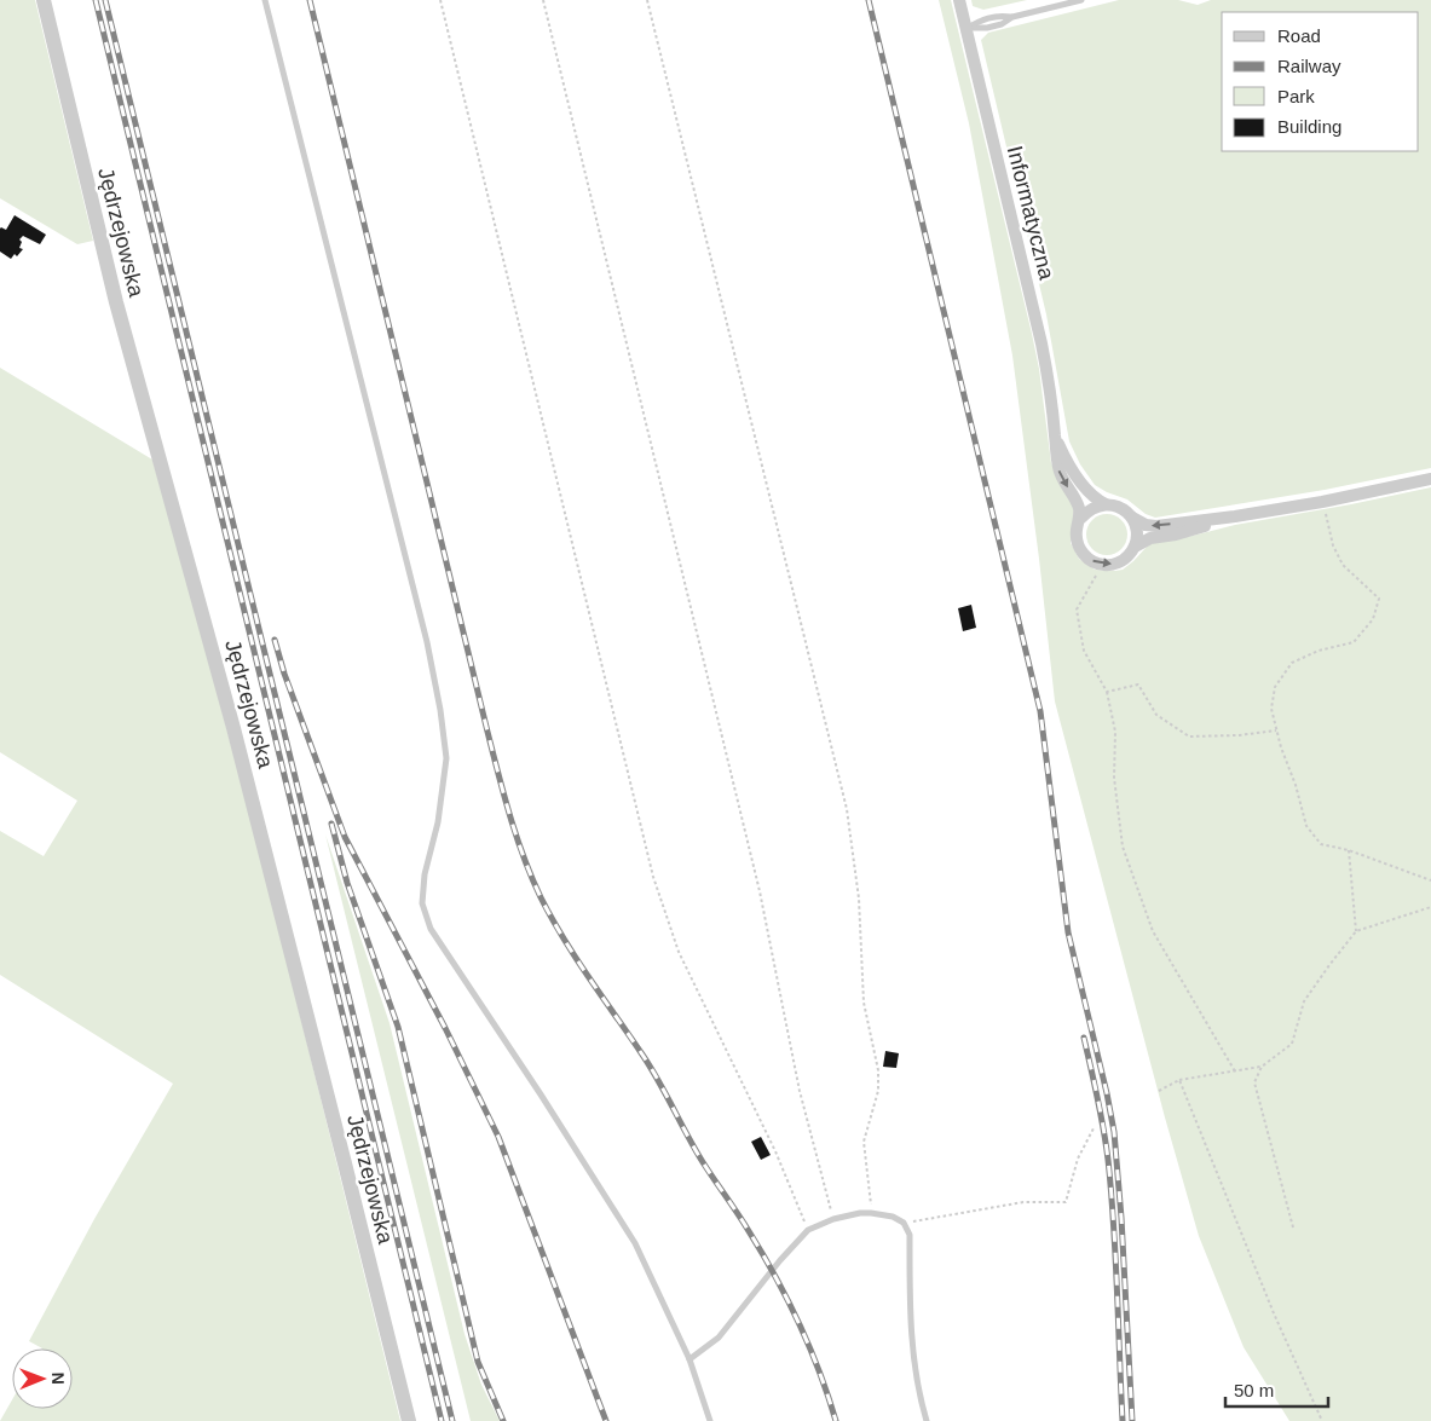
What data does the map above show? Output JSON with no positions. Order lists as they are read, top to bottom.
{
  "streets": {
    "street": ["Informatyczna", "Jędrzejowska"]
  },
  "legend": [
    "Road",
    "Railway",
    "Park",
    "Building"
  ],
  "scale_bar": "50 m",
  "north": "right"
}
